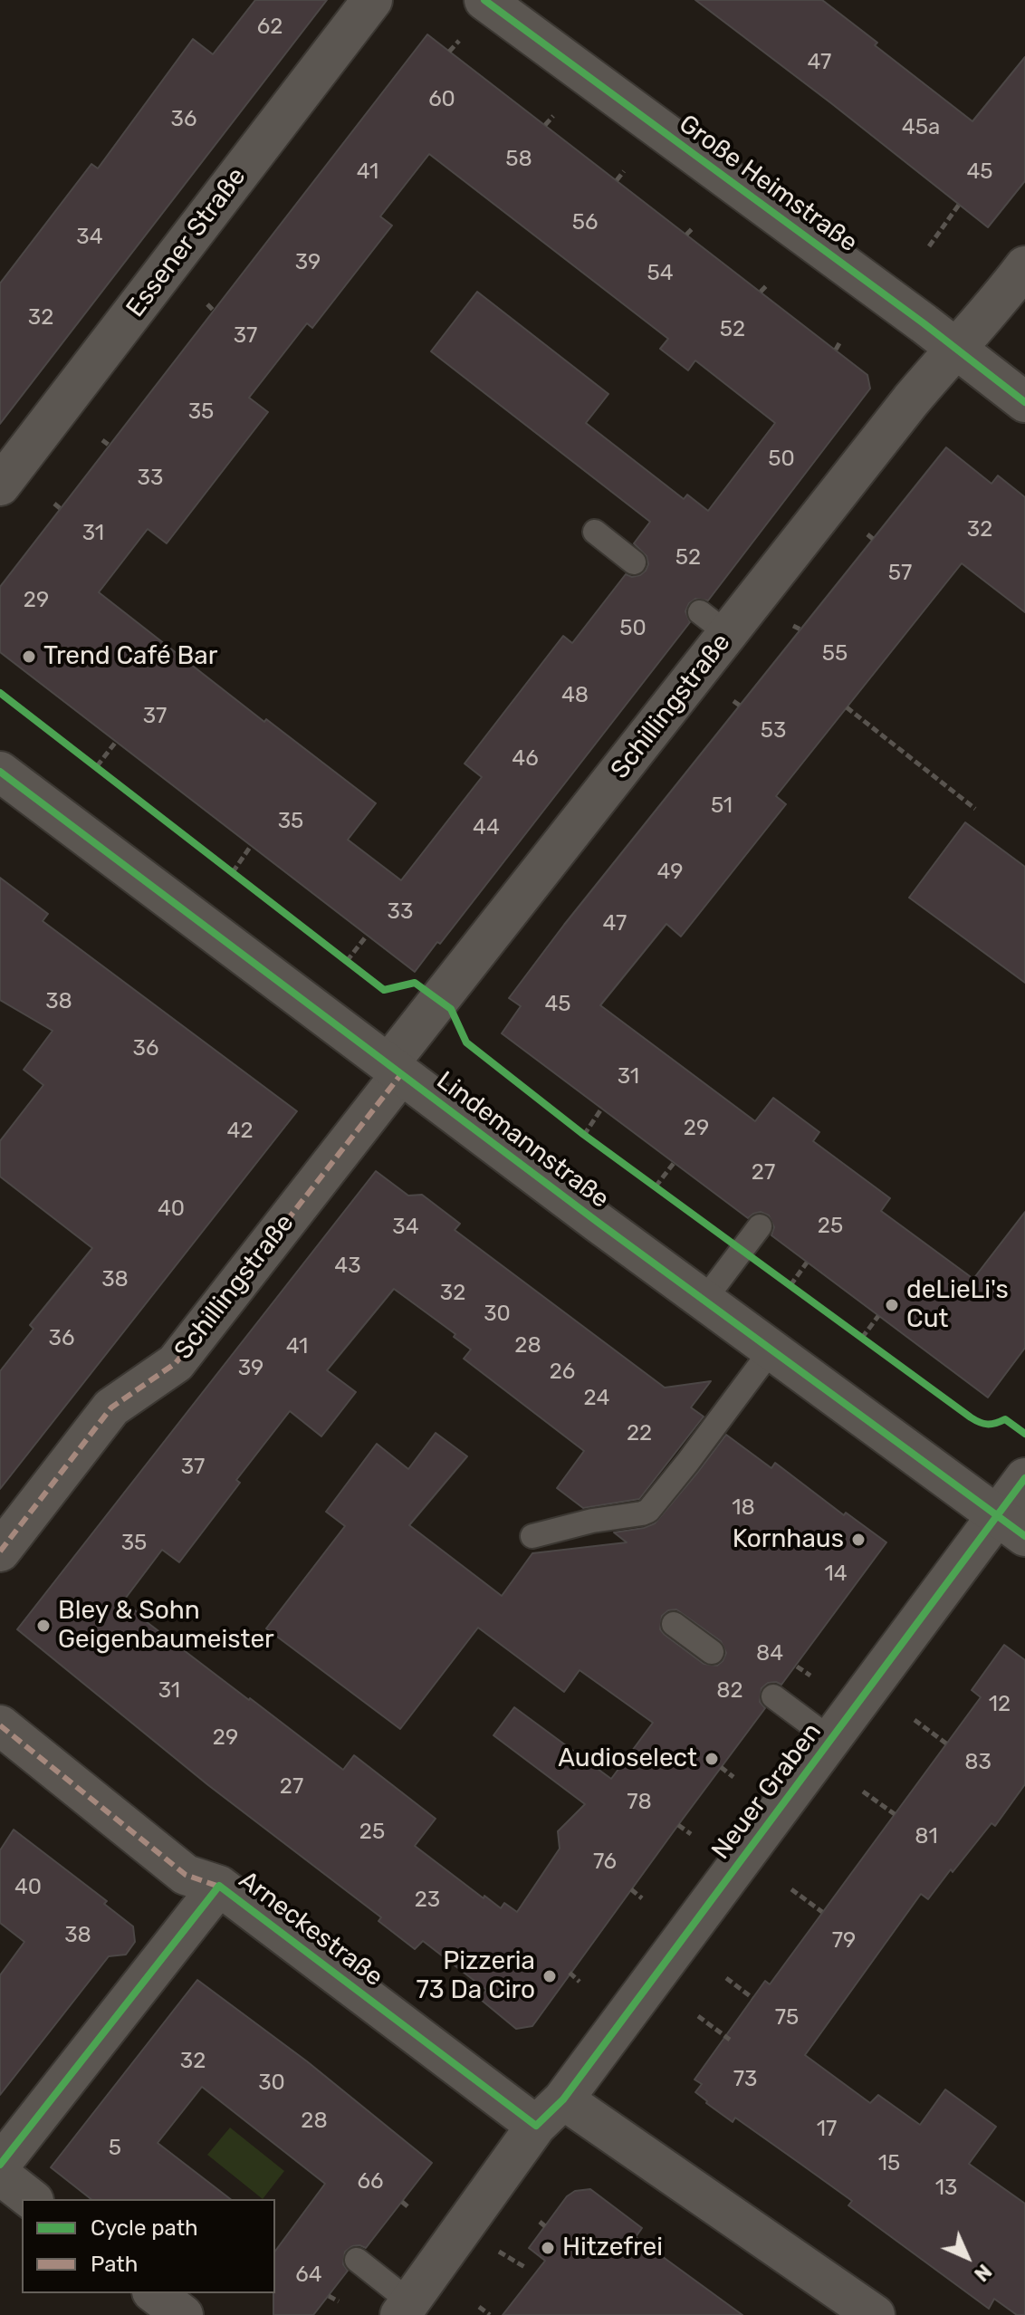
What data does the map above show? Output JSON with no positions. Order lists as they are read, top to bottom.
{
  "streets": {
    "street": [
      "Große Heimstraße",
      "Essener Straße",
      "Schillingstraße",
      "Lindemannstraße",
      "Neuer Graben",
      "Arneckestraße"
    ]
  },
  "crossings": [
    ["Große Heimstraße", "Schillingstraße"],
    ["Schillingstraße", "Lindemannstraße"],
    ["Lindemannstraße", "Neuer Graben"],
    ["Neuer Graben", "Arneckestraße"]
  ],
  "places": [
    "Trend Café Bar",
    "deLieLi's Cut",
    "Kornhaus",
    "Bley & Sohn Geigenbaumeister",
    "Audioselect",
    "Pizzeria 73 Da Ciro",
    "Hitzefrei"
  ],
  "house_numbers": [
    "62",
    "47",
    "60",
    "36",
    "45a",
    "58",
    "41",
    "45",
    "56",
    "34",
    "39",
    "54",
    "32",
    "52",
    "37",
    "35",
    "50",
    "33",
    "32",
    "31",
    "52",
    "57",
    "29",
    "50",
    "55",
    "48",
    "37",
    "53",
    "46",
    "51",
    "35",
    "44",
    "49",
    "33",
    "47",
    "38",
    "45",
    "36",
    "31",
    "29",
    "42",
    "27",
    "40",
    "25",
    "34",
    "43",
    "38",
    "32",
    "30",
    "36",
    "28",
    "41",
    "39",
    "26",
    "24",
    "22",
    "37",
    "18",
    "35",
    "14",
    "84",
    "31",
    "82",
    "12",
    "29",
    "83",
    "27",
    "78",
    "25",
    "81",
    "76",
    "40",
    "23",
    "38",
    "79",
    "75",
    "32",
    "73",
    "30",
    "28",
    "17",
    "5",
    "15",
    "66",
    "13",
    "64"
  ],
  "legend": ["Cycle path", "Path"],
  "north": "bottom right"
}
